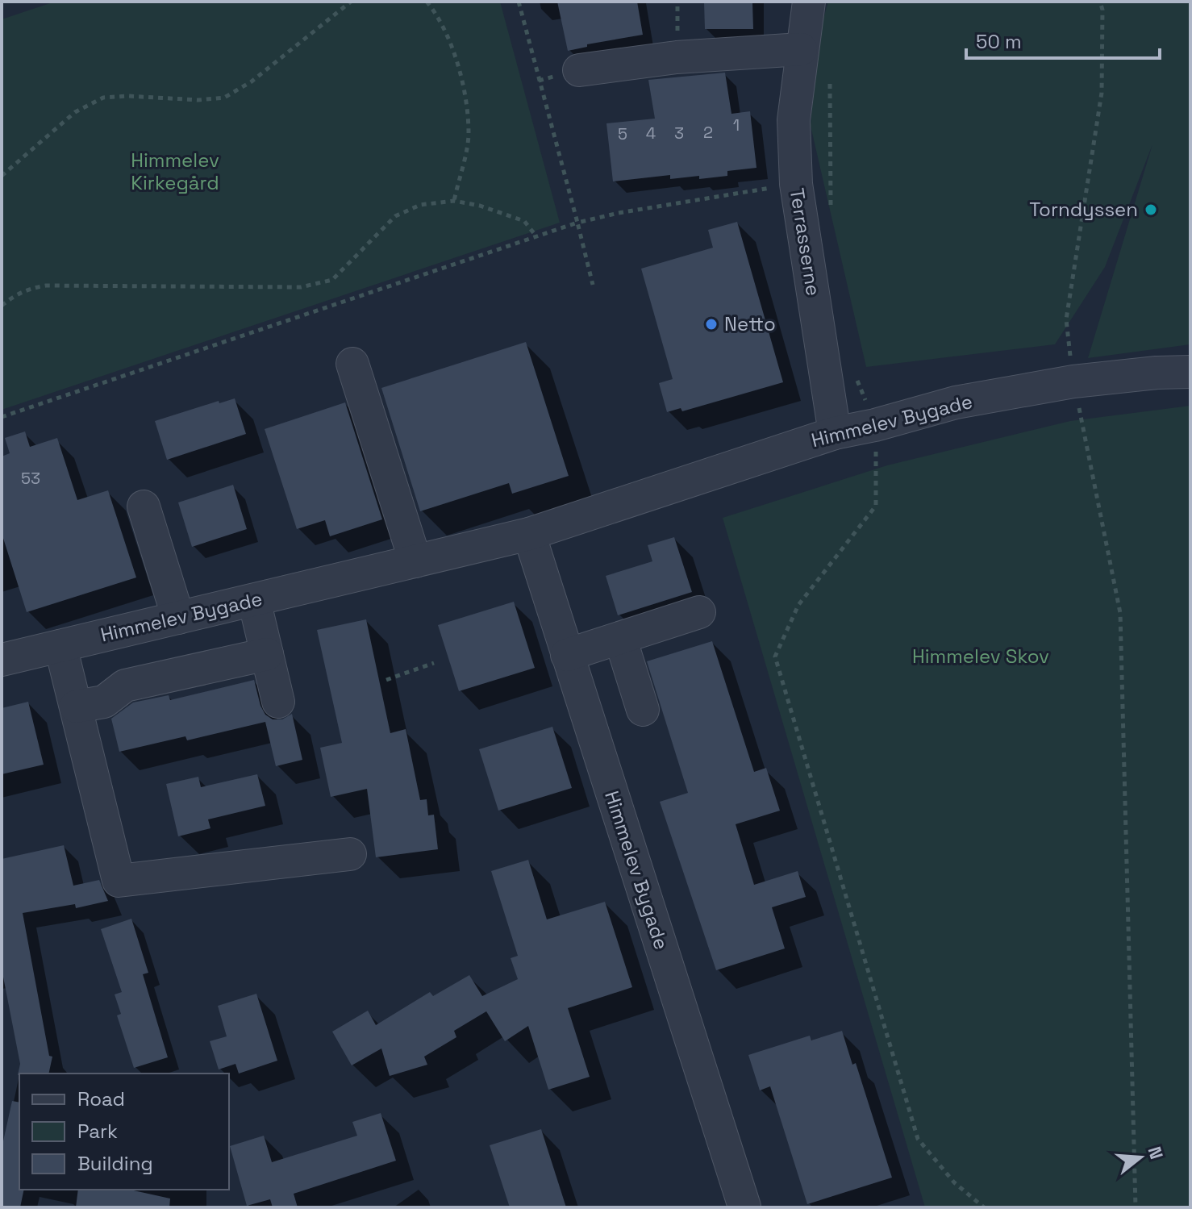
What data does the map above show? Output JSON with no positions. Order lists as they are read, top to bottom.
{
  "streets": {
    "street": ["Terrasserne", "Himmelev Bygade"]
  },
  "crossings": [
    ["Terrasserne", "Himmelev Bygade"]
  ],
  "parks": ["Himmelev Kirkegård", "Himmelev Skov"],
  "places": ["Torndyssen", "Netto"],
  "house_numbers": [
    "1",
    "2",
    "4",
    "3",
    "5",
    "53"
  ],
  "legend": ["Road", "Park", "Building"],
  "scale_bar": "50 m",
  "north": "right"
}
